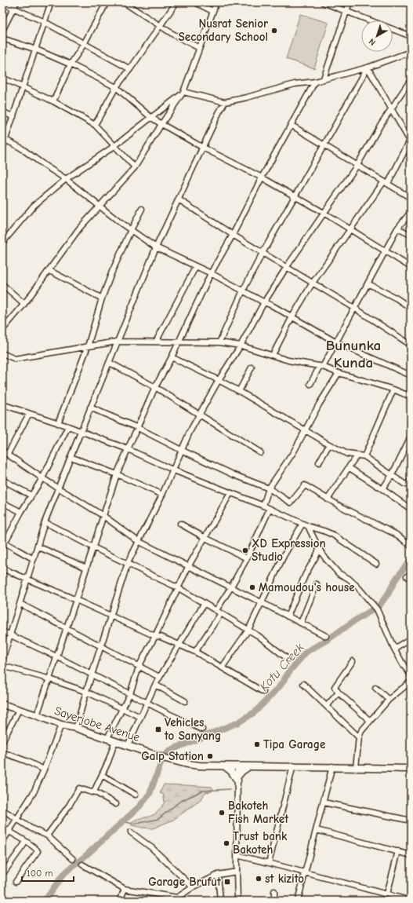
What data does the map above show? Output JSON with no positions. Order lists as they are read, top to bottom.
{
  "streets": {
    "main road": ["Sayerjobe Avenue"]
  },
  "districts": ["Bununka Kunda"],
  "water": ["Kotu Creek"],
  "places": {
    "other": [
      "Nusrat Senior Secondary School",
      "XD Expression Studio",
      "Mamoudou's house",
      "Tipa Garage",
      "Galp Station",
      "Bakoteh Fish Market",
      "Trust bank Bakoteh",
      "st kizito"
    ],
    "transit": ["Vehicles to Sanyang", "Garage Brufut"]
  },
  "scale_bar": "100 m",
  "north": "bottom left"
}
